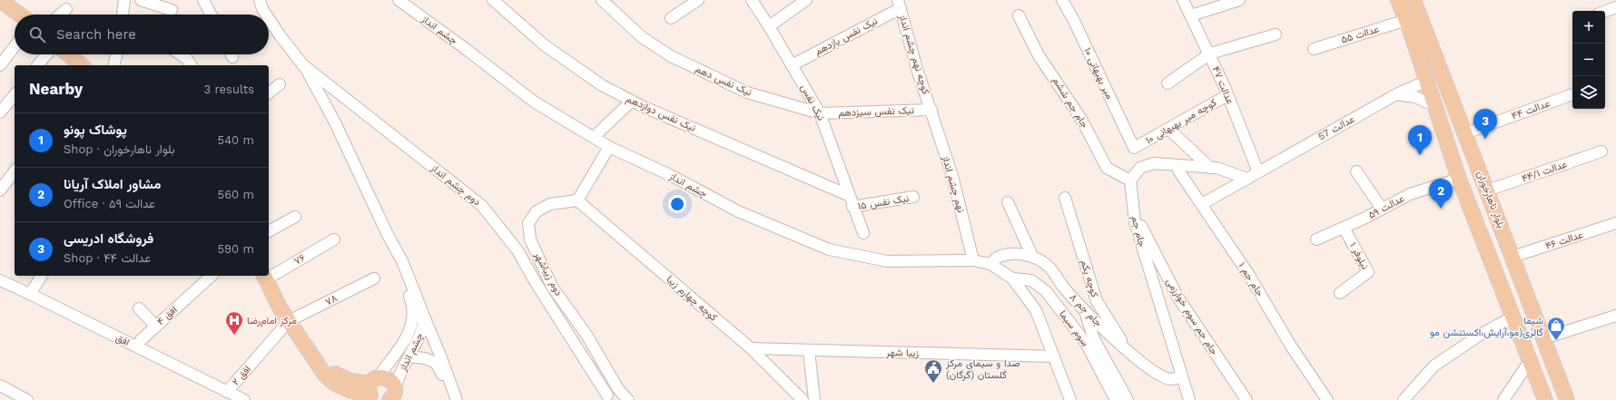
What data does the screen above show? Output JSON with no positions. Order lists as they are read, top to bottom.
{
  "streets": {
    "main road": ["بلوار ناهارخوران"],
    "street": [
      "چشم انداز",
      "عداات ۵۵",
      "نیک نفس یازدهم",
      "کوچه نهم چشم انداز",
      "۱۰ میر بهبهانی",
      "نیک نفس دهم",
      "عدالت ۴۷",
      "نیک نفس",
      "جام جم ششم",
      "۴۴ عدالت",
      "نیک نفس سیزدهم",
      "نیک نفس دوازدهم",
      "کوچه میر بهبهانی ۱۰",
      "عدالت 57",
      "۴۴/۱ عدالت",
      "نهم چشم انداز",
      "دوم چشم انداز",
      "نیک نفس ۱۵",
      "عدالت ۵۹",
      "جام جم",
      "۴۶ عدالت",
      "۱ نیلوفر",
      "۷۶",
      "دوم زیباشهر",
      "کوچه یکم",
      "۱ جام جم",
      "کوچه چهارم زیبا",
      "۷۸",
      "۸ جام جم",
      "افق ۴",
      "جام جم سوم خوارزمی",
      "سوم سیما",
      "افق",
      "زیبا شهر",
      "افق ۲"
    ]
  },
  "crossings": [
    ["چشم انداز", "نهم چشم انداز"],
    ["چشم انداز", "دوم چشم انداز"],
    ["چشم انداز", "سوم سیما"],
    ["نیک نفس یازدهم", "کوچه نهم چشم انداز"],
    ["نیک نفس یازدهم", "نیک نفس"],
    ["کوچه نهم چشم انداز", "نیک نفس سیزدهم"],
    ["کوچه نهم چشم انداز", "نهم چشم انداز"],
    ["۱۰ میر بهبهانی", "کوچه میر بهبهانی ۱۰"],
    ["نیک نفس دهم", "نیک نفس"],
    ["نیک نفس دهم", "نیک نفس سیزدهم"],
    ["عدالت ۴۷", "کوچه میر بهبهانی ۱۰"],
    ["عدالت ۴۷", "عدالت 57"],
    ["نیک نفس", "نیک نفس سیزدهم"],
    ["نیک نفس", "نیک نفس دوازدهم"],
    ["نیک نفس", "نیک نفس ۱۵"],
    ["جام جم ششم", "جام جم"],
    ["۴۴ عدالت", "بلوار ناهارخوران"],
    ["نیک نفس سیزدهم", "نهم چشم انداز"],
    ["۴۴/۱ عدالت", "بلوار ناهارخوران"],
    ["بلوار ناهارخوران", "۴۶ عدالت"],
    ["عدالت ۵۹", "۱ نیلوفر"],
    ["جام جم", "۸ جام جم"],
    ["جام جم", "جام جم سوم خوارزمی"],
    ["دوم زیباشهر", "کوچه چهارم زیبا"],
    ["کوچه یکم", "۸ جام جم"],
    ["کوچه چهارم زیبا", "زیبا شهر"],
    ["۷۸", "افق ۲"],
    ["افق", "افق ۲"]
  ],
  "places": {
    "hospital": ["مرکز امام‌رضا"],
    "shop": ["شیما گالری(مو،آرایش،اکستنشن مو"],
    "public building": ["صدا و سیمای مرکز گلستان (گرگان)"]
  },
  "page": {
    "map_buttons": ["+", "−"],
    "search": "Search here",
    "heading": ["Nearby", "3 results"],
    "pins": ["3", "1", "2"],
    "list": [
      {
        "mark": "1",
        "name": "پوشاک پونو",
        "note": "Shop · بلوار ناهارخوران",
        "value": "540 m"
      },
      {
        "mark": "2",
        "name": "مشاور املاک آریانا",
        "note": "Office · عدالت ۵۹",
        "value": "560 m"
      },
      {
        "mark": "3",
        "name": "فروشگاه ادریسی",
        "note": "Shop · ۴۴ عدالت",
        "value": "590 m"
      }
    ]
  }
}
